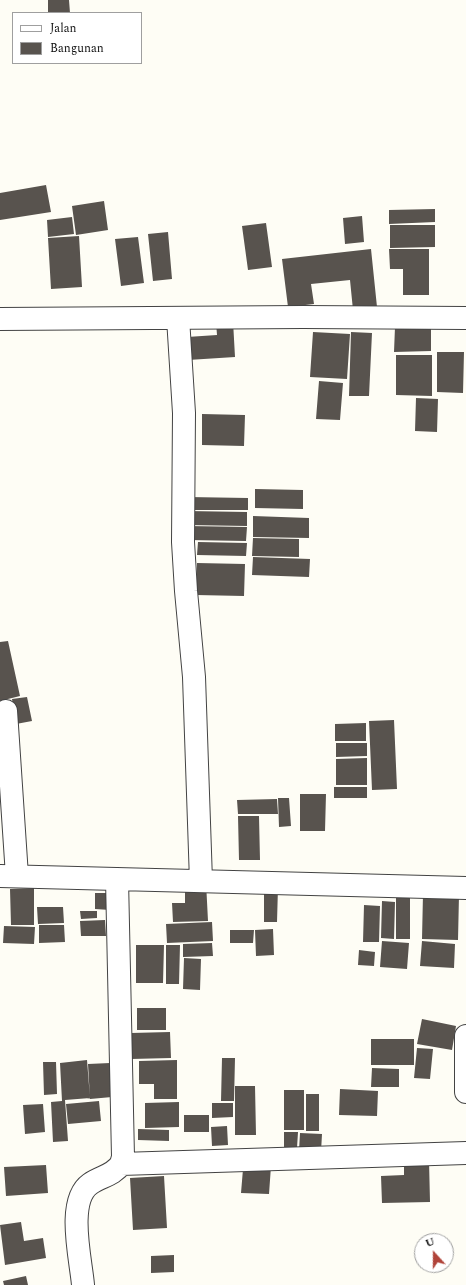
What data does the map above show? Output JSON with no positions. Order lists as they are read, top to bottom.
{
  "legend": ["Jalan", "Bangunan"],
  "north": "top"
}
